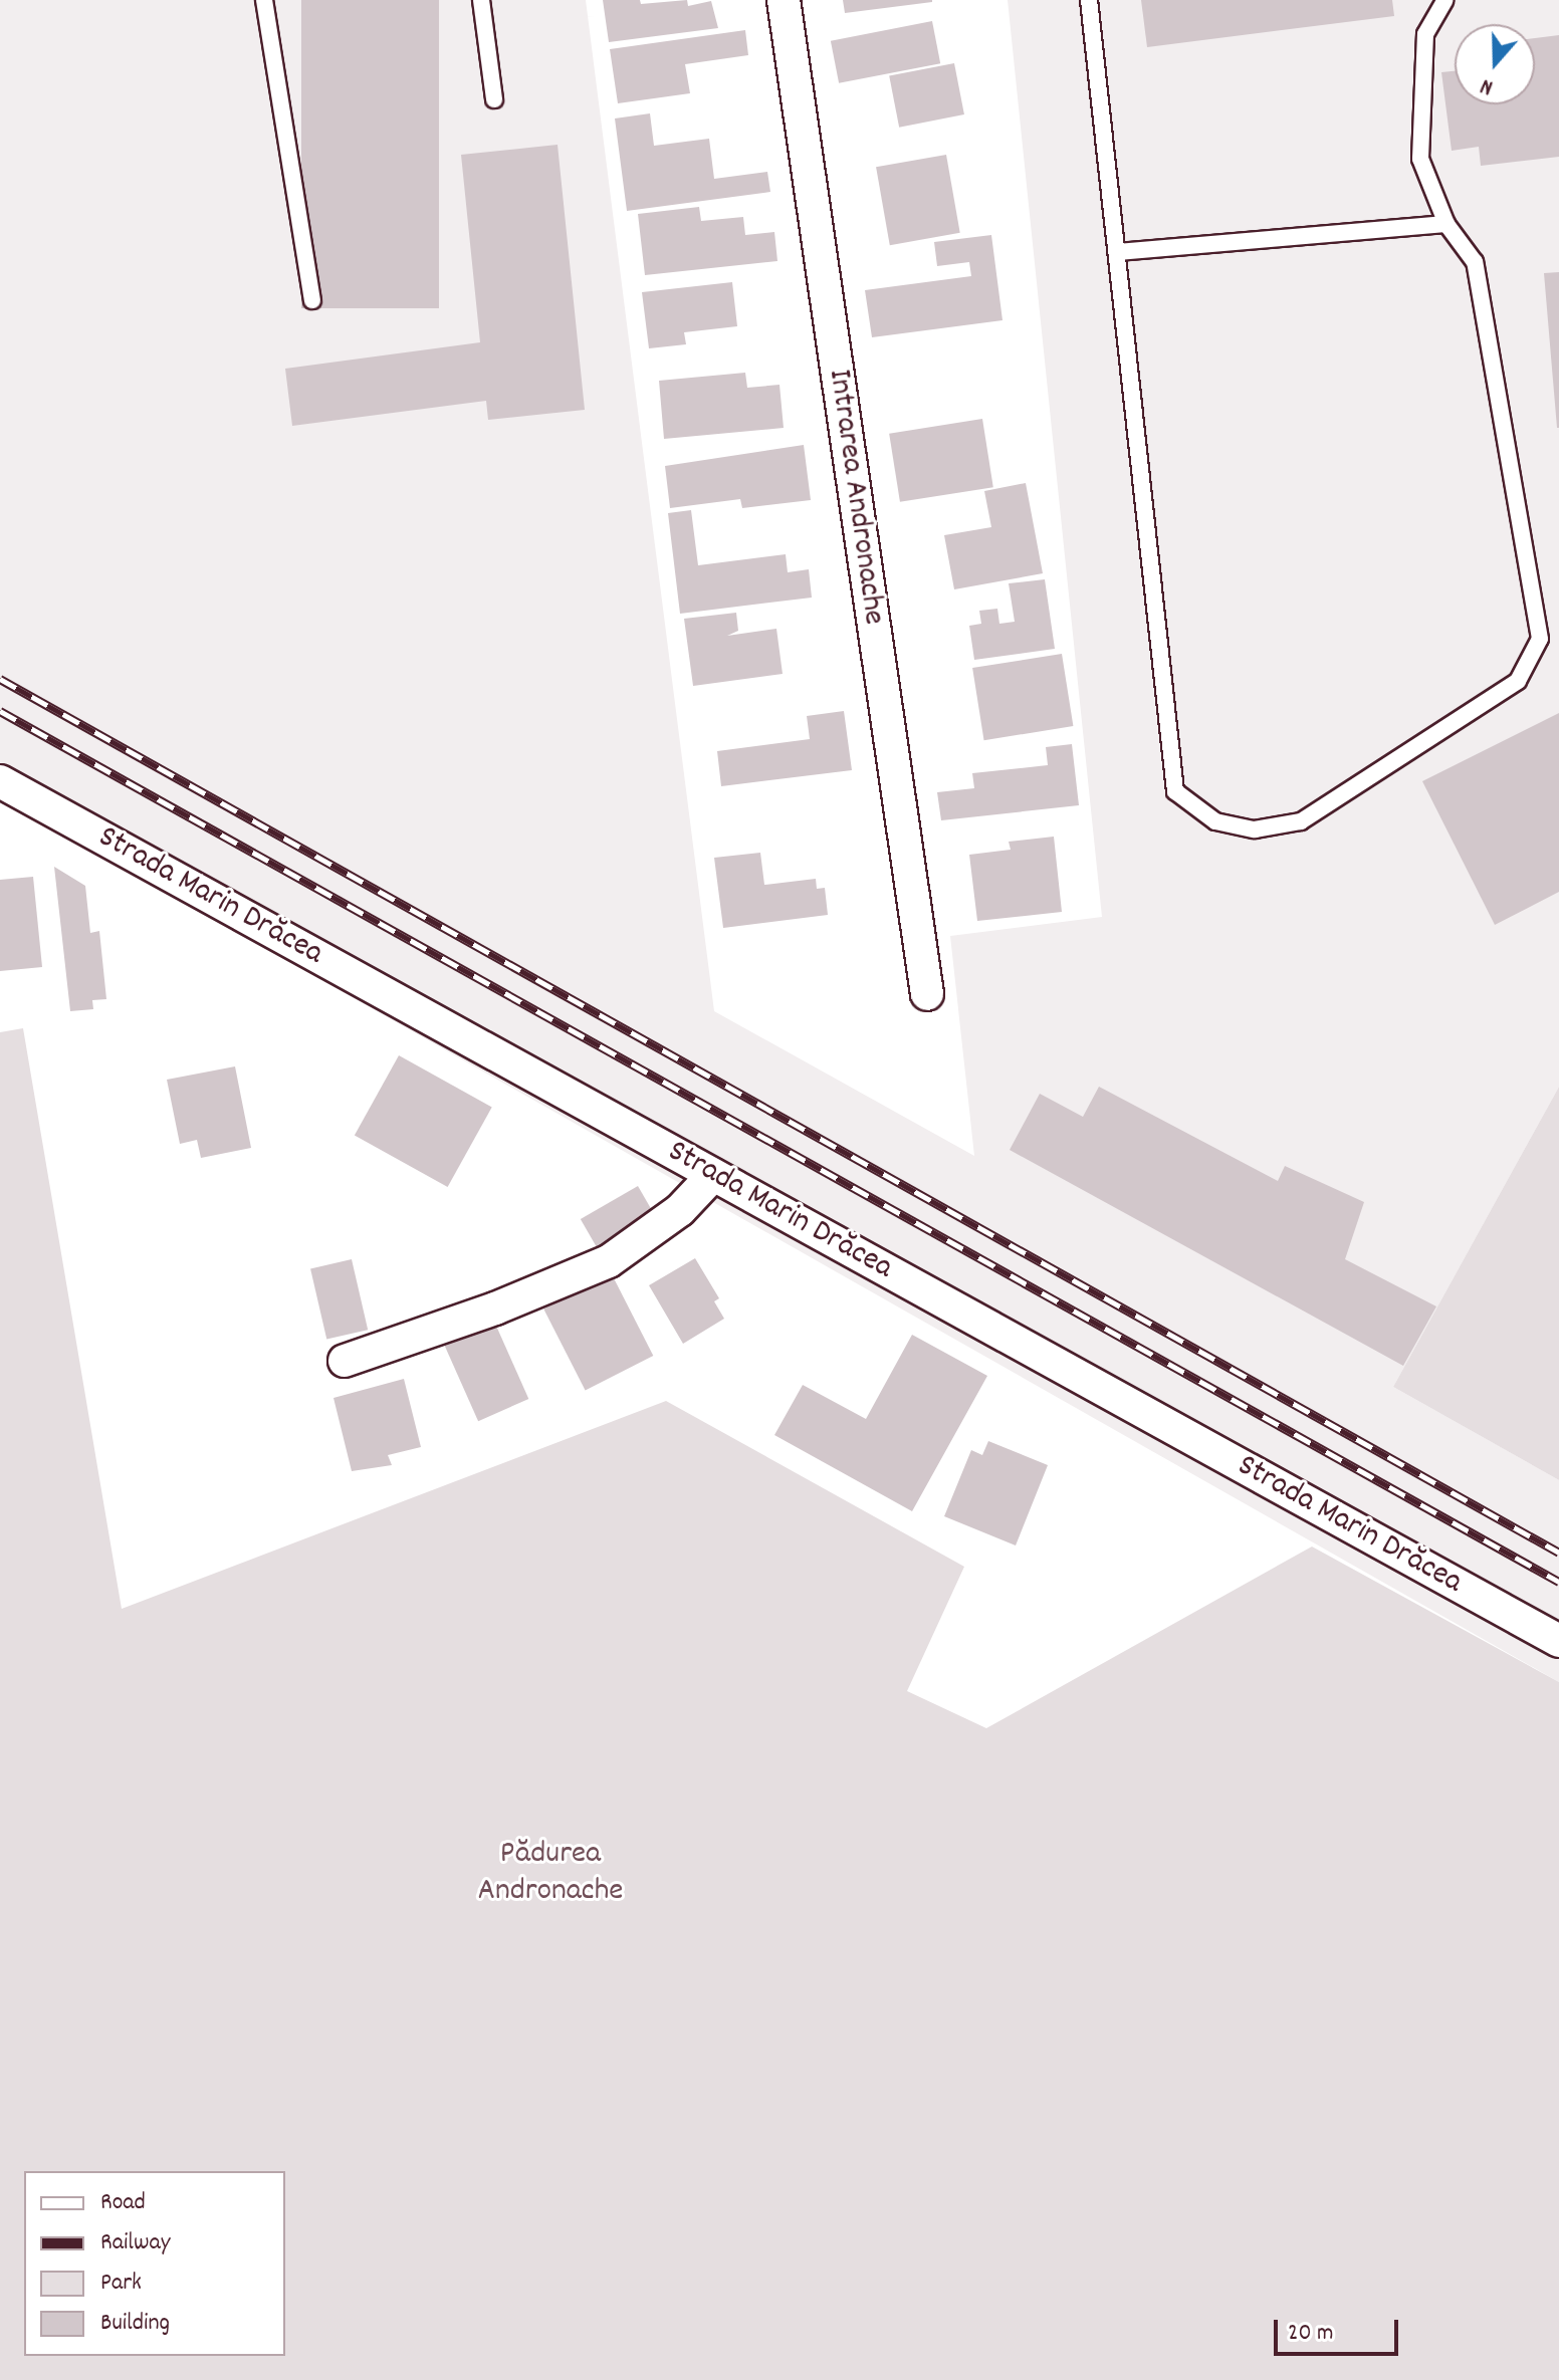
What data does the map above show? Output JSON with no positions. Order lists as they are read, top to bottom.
{
  "streets": {
    "street": ["Intrarea Andronache", "Strada Marin Drăcea"]
  },
  "parks": ["Pădurea Andronache"],
  "legend": [
    "Road",
    "Railway",
    "Park",
    "Building"
  ],
  "scale_bar": "20 m",
  "north": "bottom"
}
